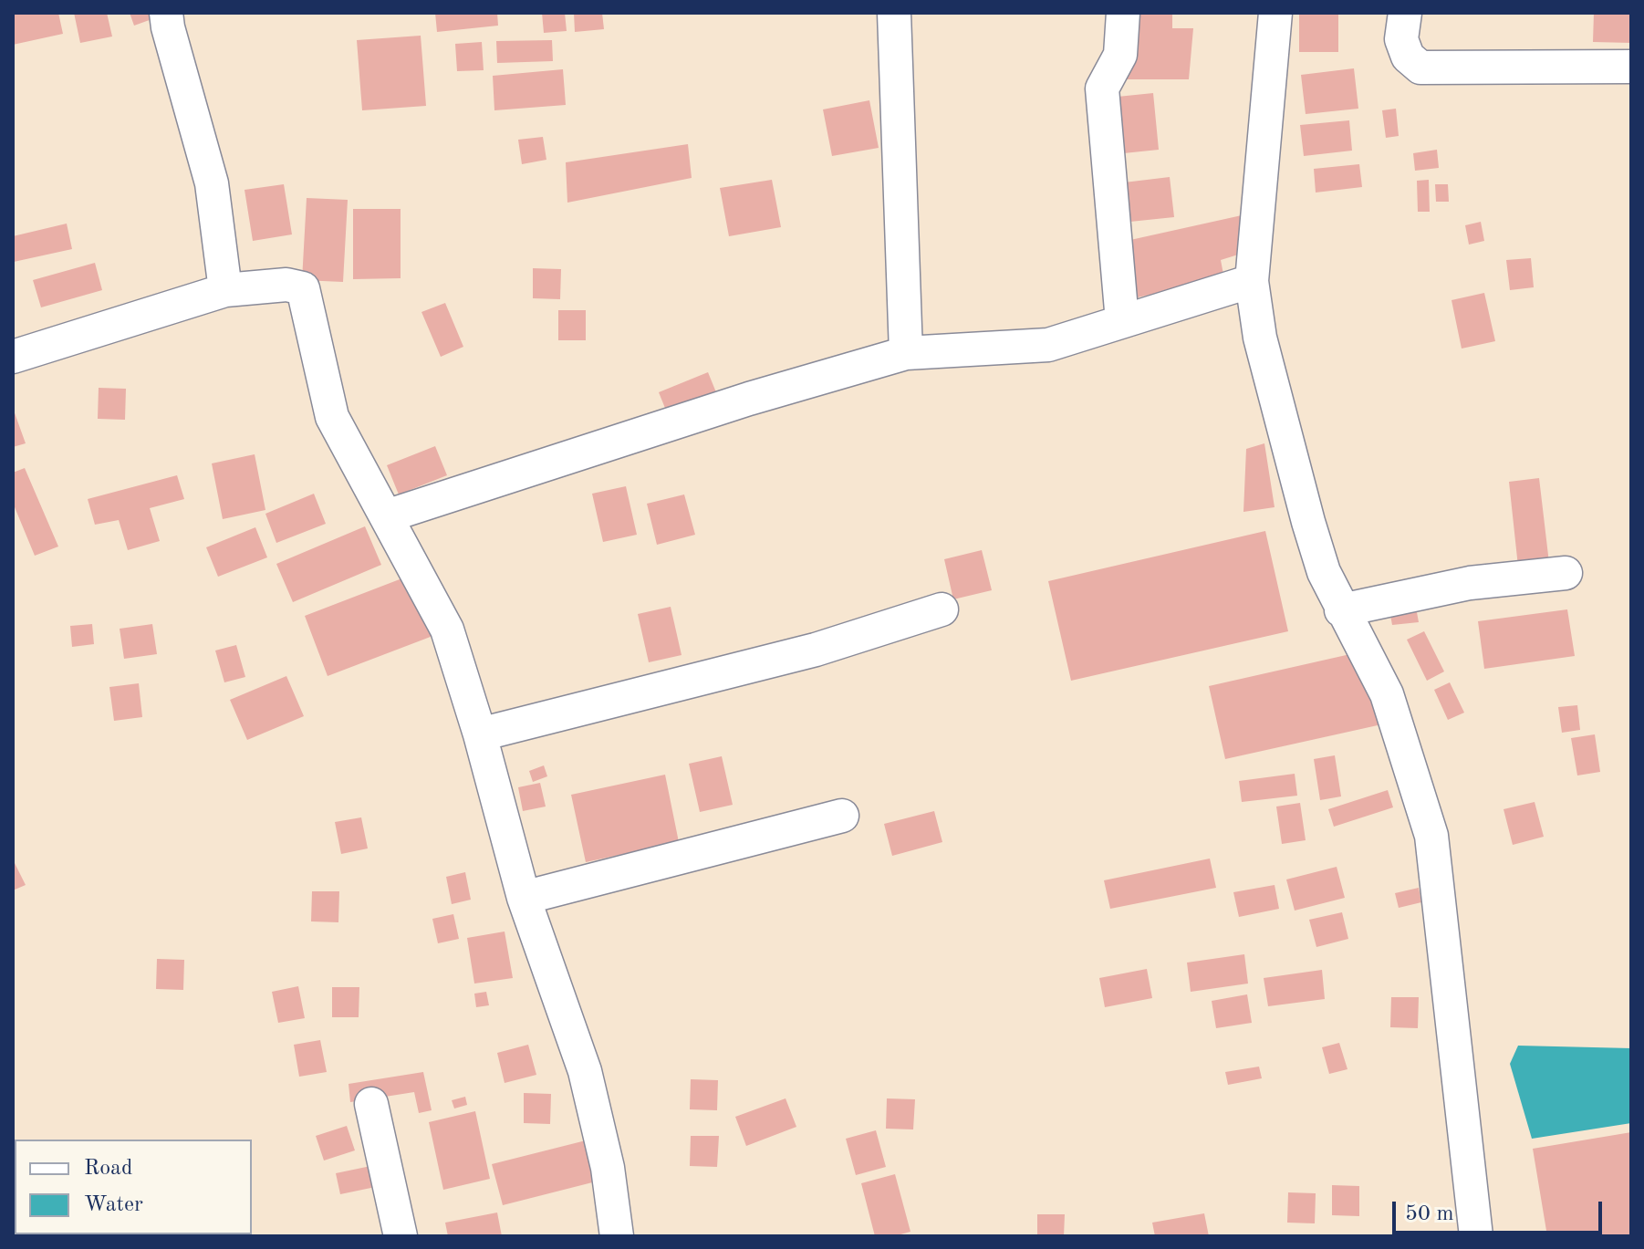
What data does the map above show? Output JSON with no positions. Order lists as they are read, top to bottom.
{
  "legend": ["Road", "Water"],
  "scale_bar": "50 m"
}
